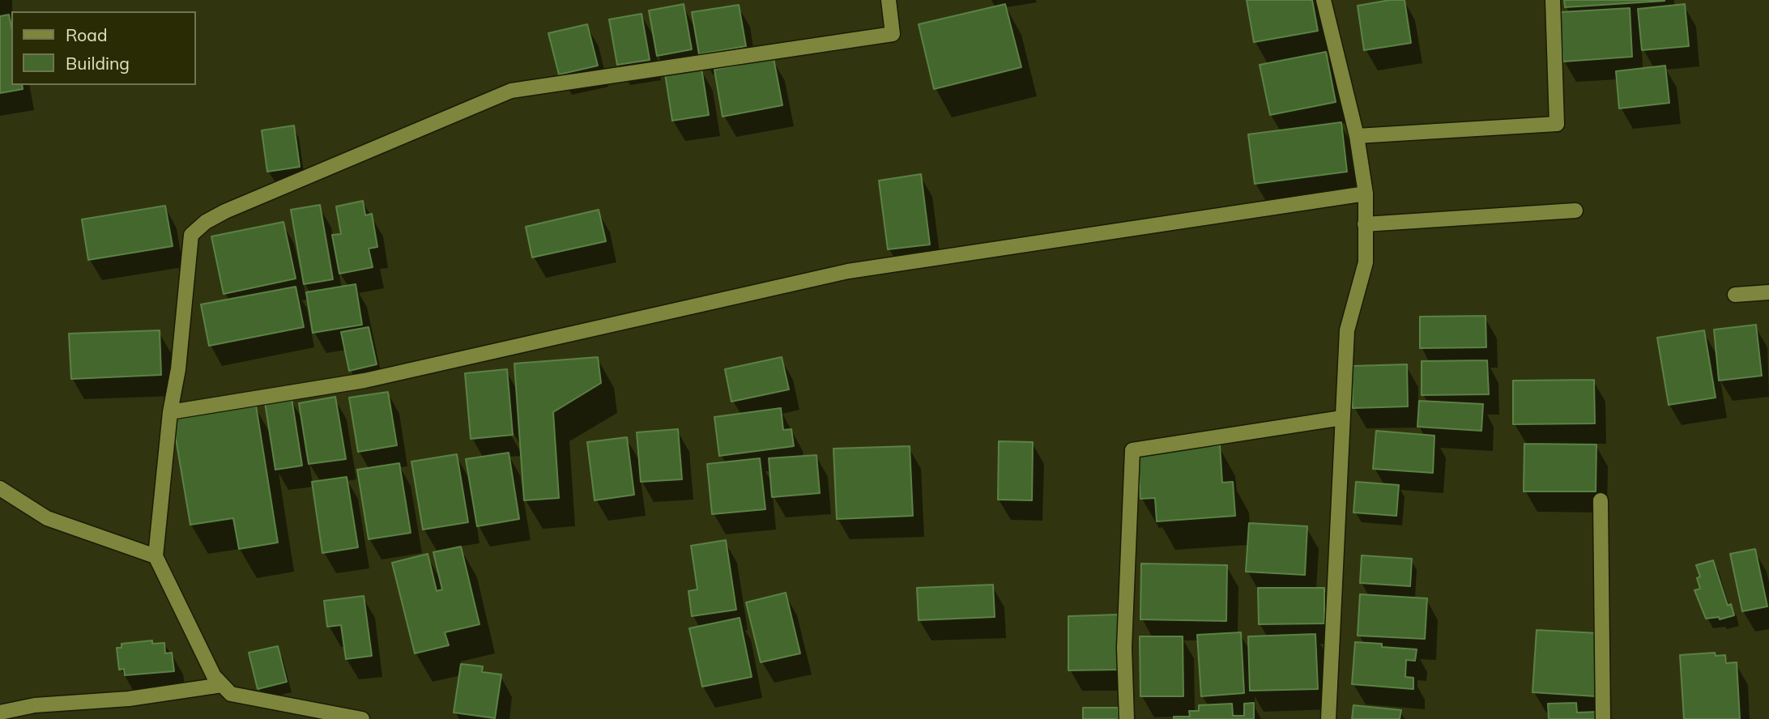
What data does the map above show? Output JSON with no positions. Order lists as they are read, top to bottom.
{
  "legend": ["Road", "Building"]
}
